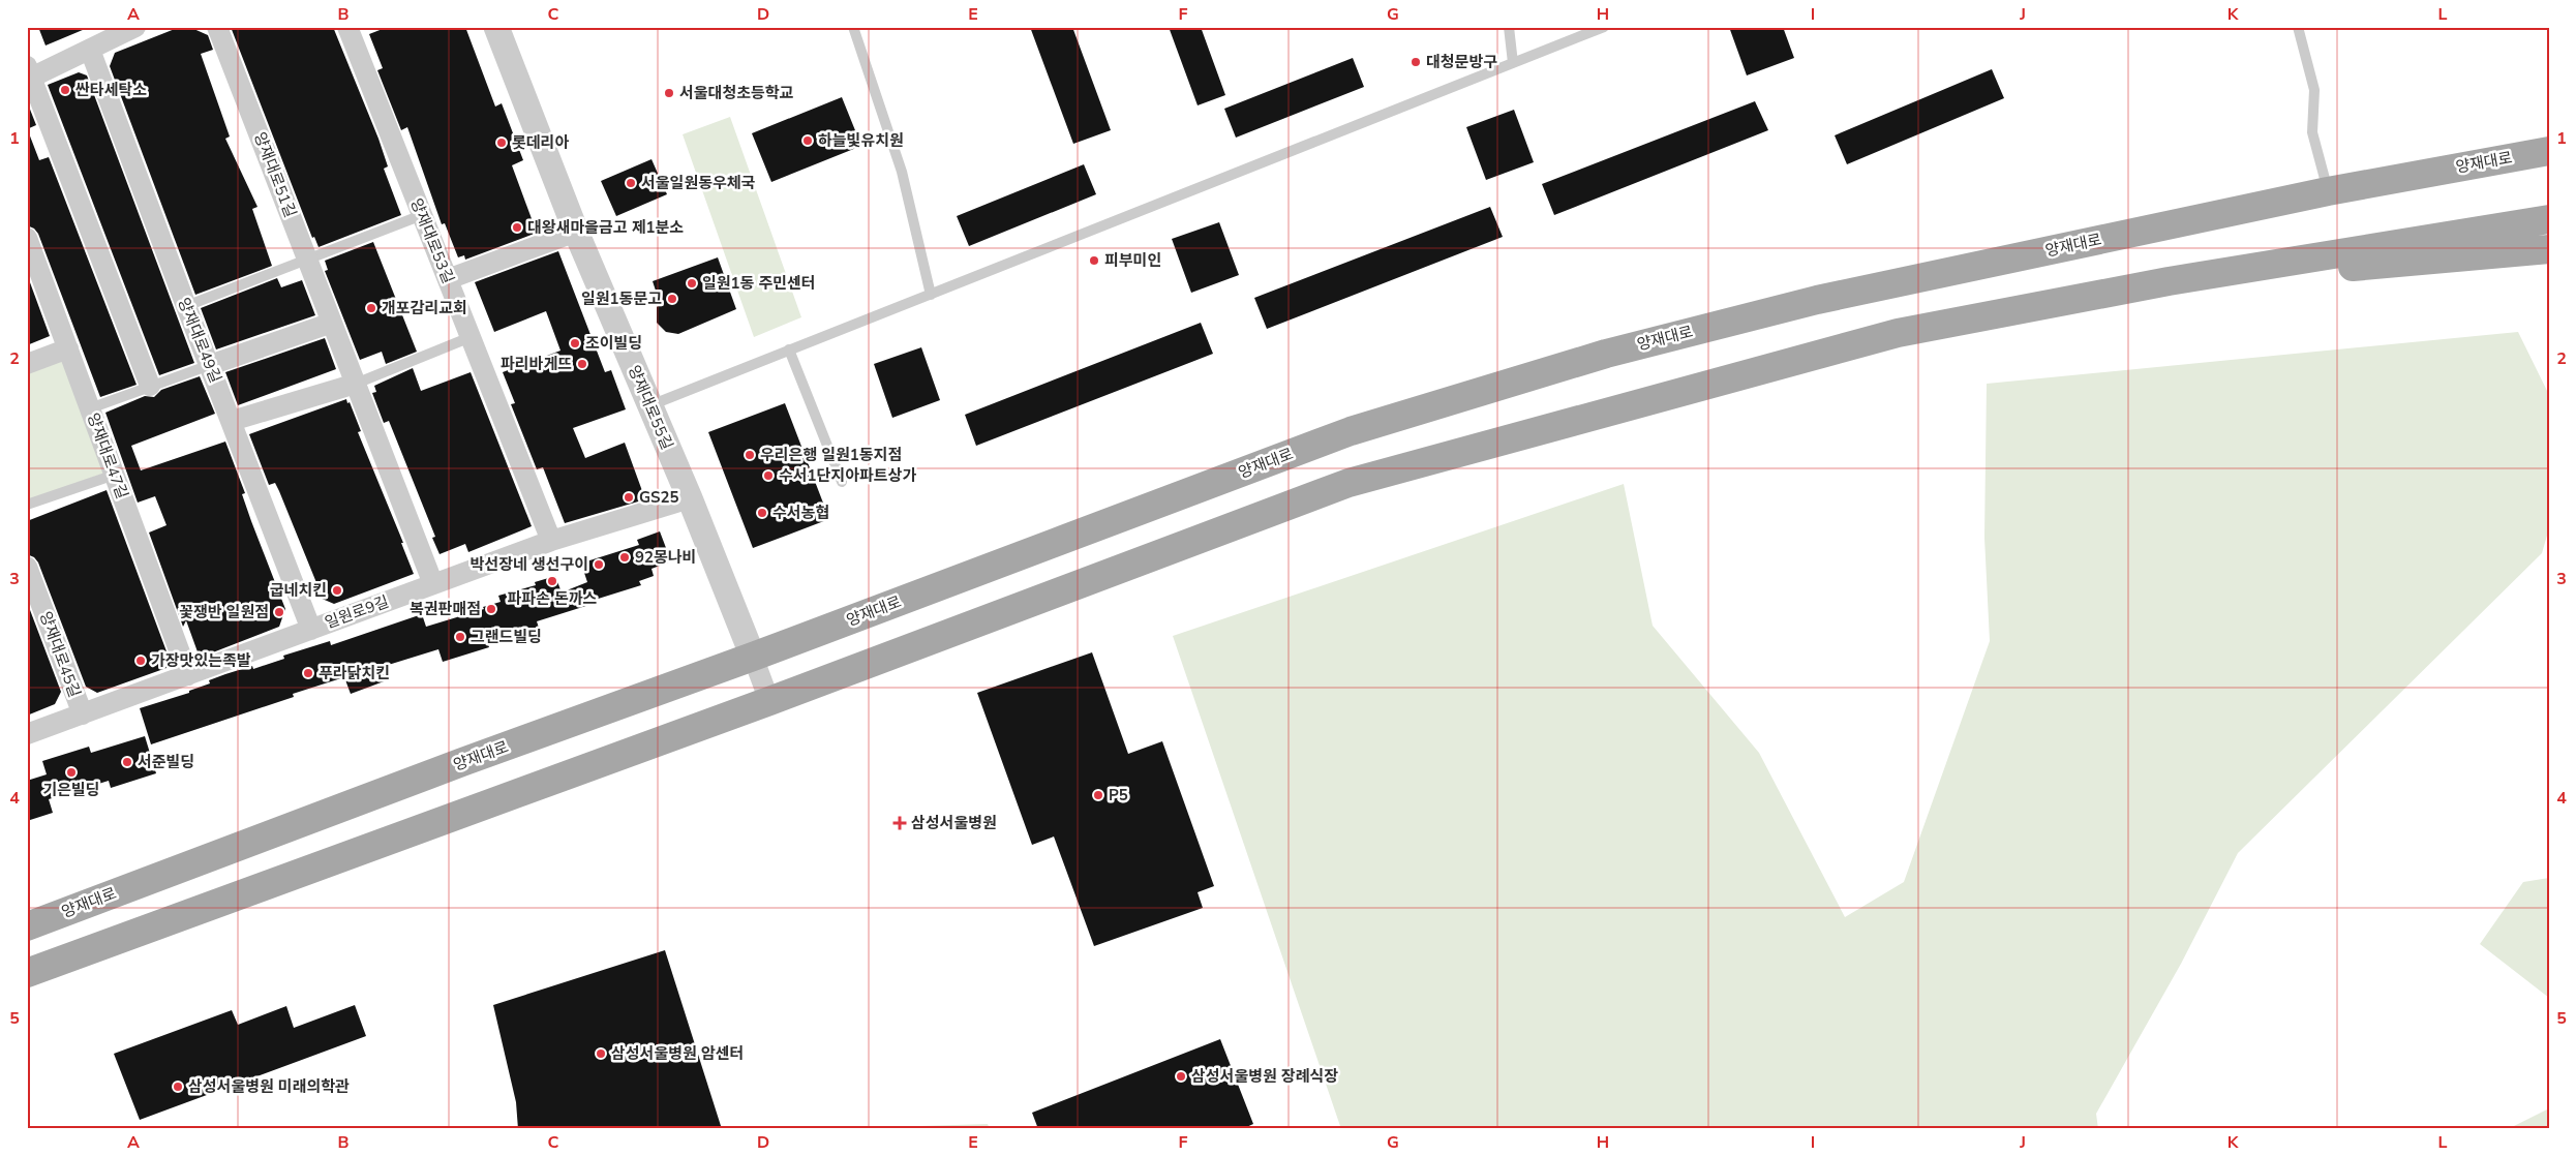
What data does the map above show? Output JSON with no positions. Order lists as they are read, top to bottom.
{
  "streets": {
    "main road": ["양재대로"],
    "street": [
      "양재대로51길",
      "양재대로53길",
      "양재대로49길",
      "양재대로55길",
      "양재대로47길",
      "일원로9길",
      "양재대로45길"
    ]
  },
  "crossings": [
    ["양재대로", "양재대로55길"],
    ["양재대로51길", "일원로9길"],
    ["양재대로53길", "일원로9길"],
    ["양재대로49길", "일원로9길"],
    ["양재대로55길", "일원로9길"],
    ["양재대로47길", "일원로9길"],
    ["일원로9길", "양재대로45길"]
  ],
  "places": {
    "other": [
      "대청문방구",
      "싼타세탁소",
      "서울대청초등학교",
      "하늘빛유치원",
      "롯데리아",
      "서울일원동우체국",
      "대왕새마을금고 제1분소",
      "피부미인",
      "일원1동 주민센터",
      "일원1동문고",
      "개포감리교회",
      "조이빌딩",
      "파리바게뜨",
      "우리은행 일원1동지점",
      "수서1단지아파트상가",
      "GS25",
      "수서농협",
      "92몽나비",
      "박선장네 생선구이",
      "파파손 돈까스",
      "굽네치킨",
      "복권판매점",
      "꽃쟁반 일원점",
      "그랜드빌딩",
      "가장맛있는족발",
      "푸라닭치킨",
      "서준빌딩",
      "기은빌딩",
      "P5",
      "삼성서울병원 암센터",
      "삼성서울병원 장례식장",
      "삼성서울병원 미래의학관"
    ],
    "health": ["삼성서울병원"]
  },
  "grid": {
    "columns": [
      "A",
      "B",
      "C",
      "D",
      "E",
      "F",
      "G",
      "H",
      "I",
      "J",
      "K",
      "L"
    ],
    "rows": [
      "1",
      "2",
      "3",
      "4",
      "5"
    ]
  }
}
